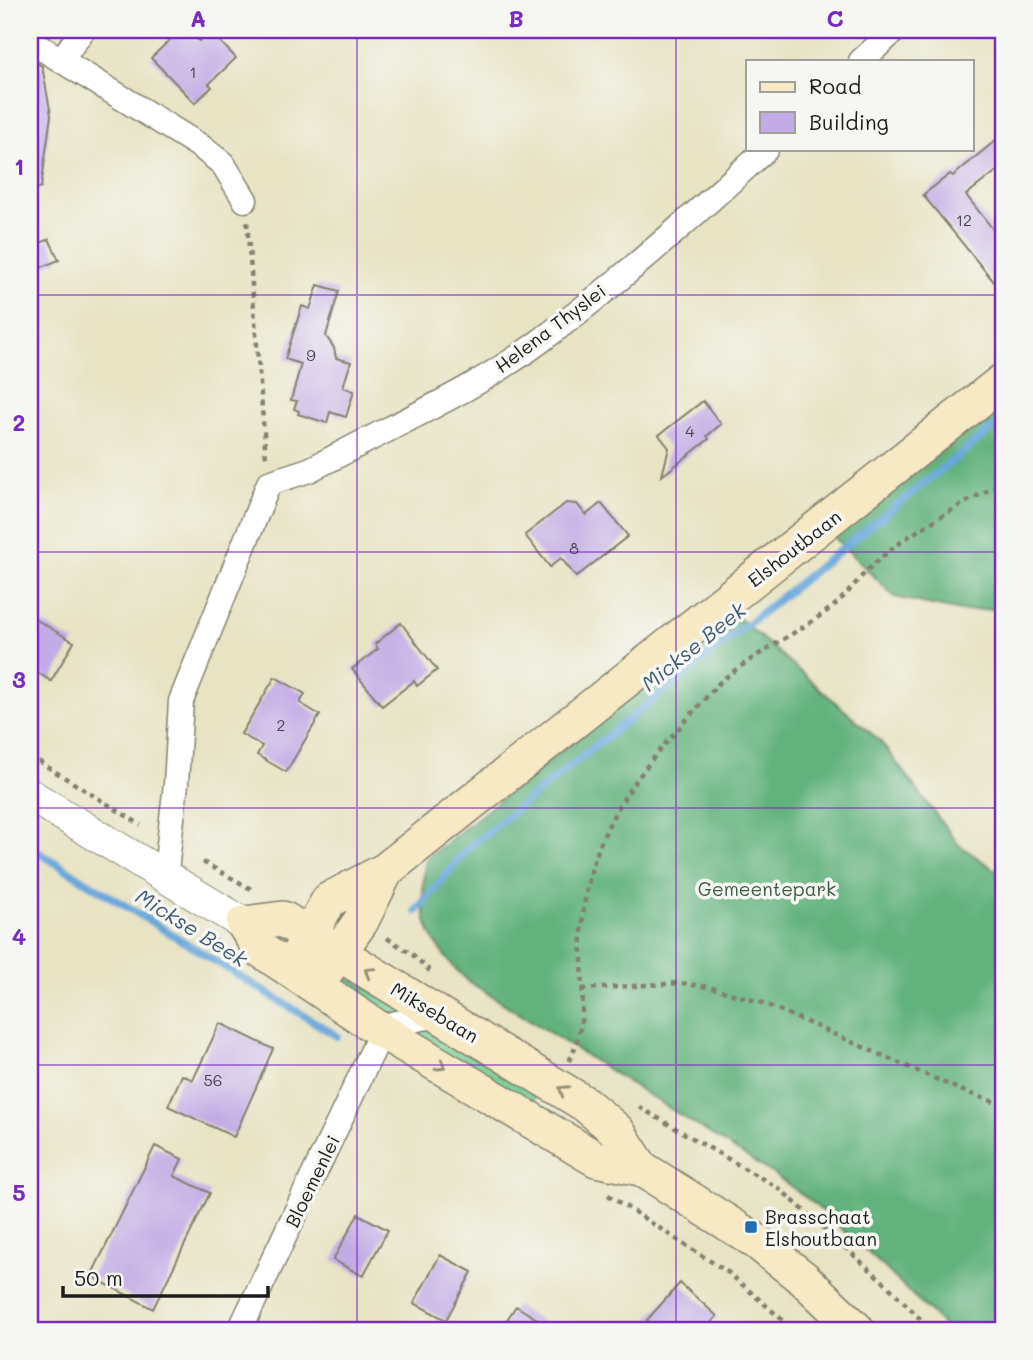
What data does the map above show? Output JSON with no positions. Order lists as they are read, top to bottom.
{
  "streets": {
    "main road": ["Elshoutbaan", "Miksebaan"],
    "street": ["Helena Thyslei", "Bloemenlei"]
  },
  "crossings": [
    ["Elshoutbaan", "Miksebaan"],
    ["Miksebaan", "Bloemenlei"]
  ],
  "water": ["Mickse Beek"],
  "parks": ["Gemeentepark"],
  "places": {
    "transit": ["Brasschaat Elshoutbaan"]
  },
  "house_numbers": [
    "1",
    "12",
    "9",
    "4",
    "8",
    "2",
    "56"
  ],
  "legend": ["Road", "Building"],
  "scale_bar": "50 m",
  "grid": {
    "columns": ["A", "B", "C"],
    "rows": [
      "1",
      "2",
      "3",
      "4",
      "5"
    ]
  }
}
